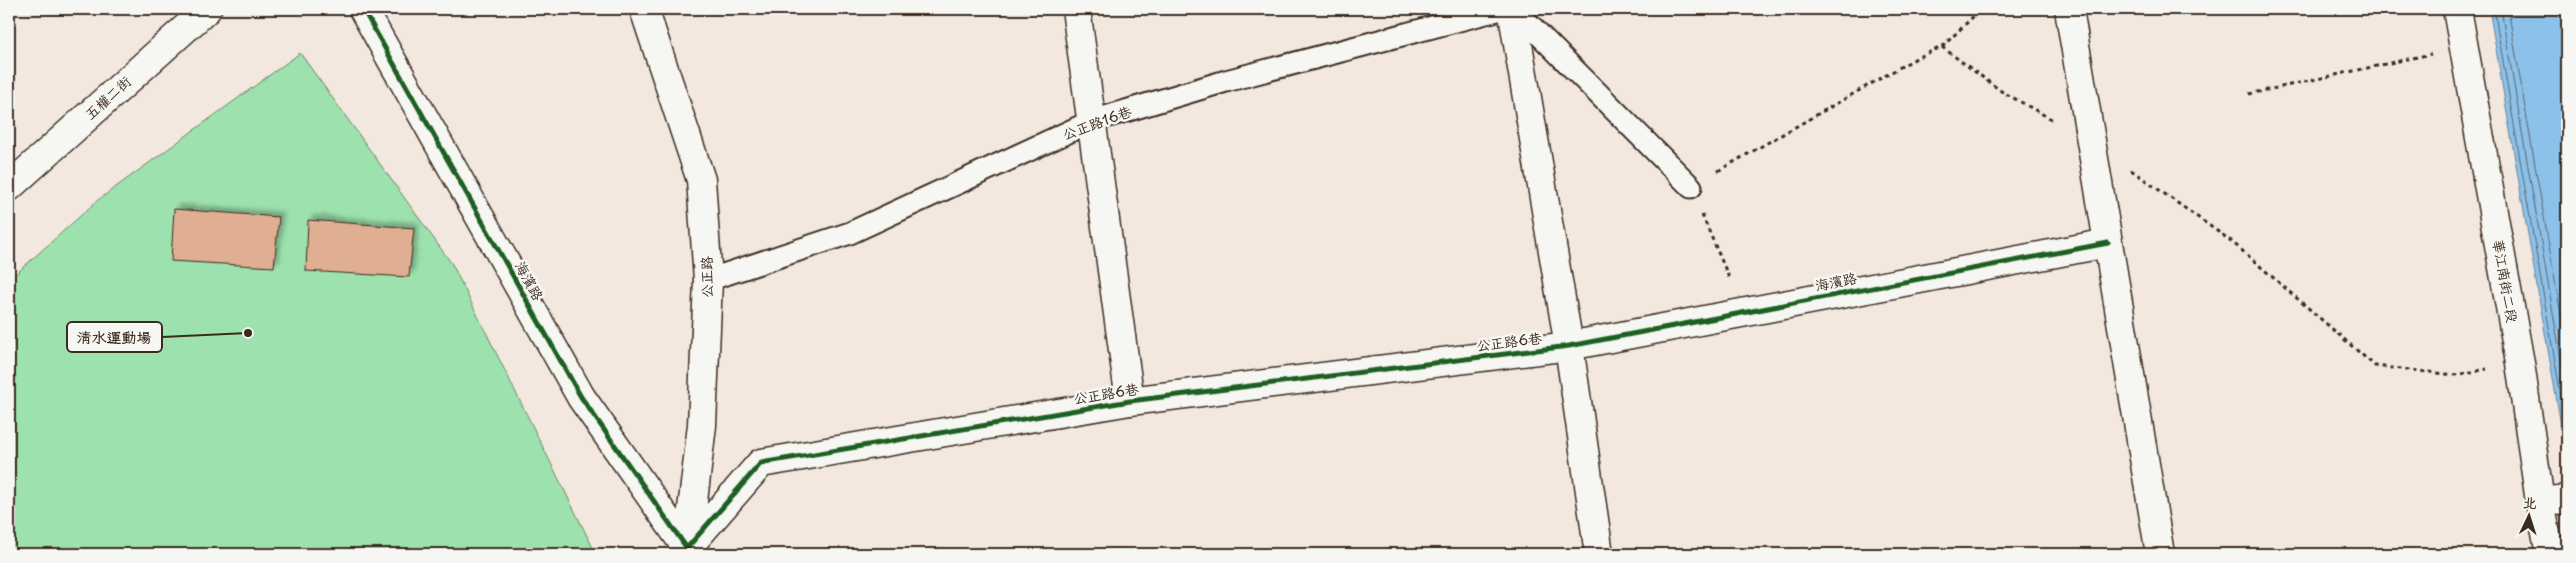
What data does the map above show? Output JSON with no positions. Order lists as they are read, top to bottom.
{
  "streets": {
    "street": [
      "五權二街",
      "公正路",
      "海濱路",
      "華江南街二段",
      "公正路6巷"
    ],
    "lane": ["公正路16巷"]
  },
  "crossings": [
    ["公正路16巷", "公正路"],
    ["公正路", "海濱路"],
    ["公正路", "公正路6巷"],
    ["海濱路", "公正路6巷"]
  ],
  "places": ["清水運動場"],
  "north": "top"
}
